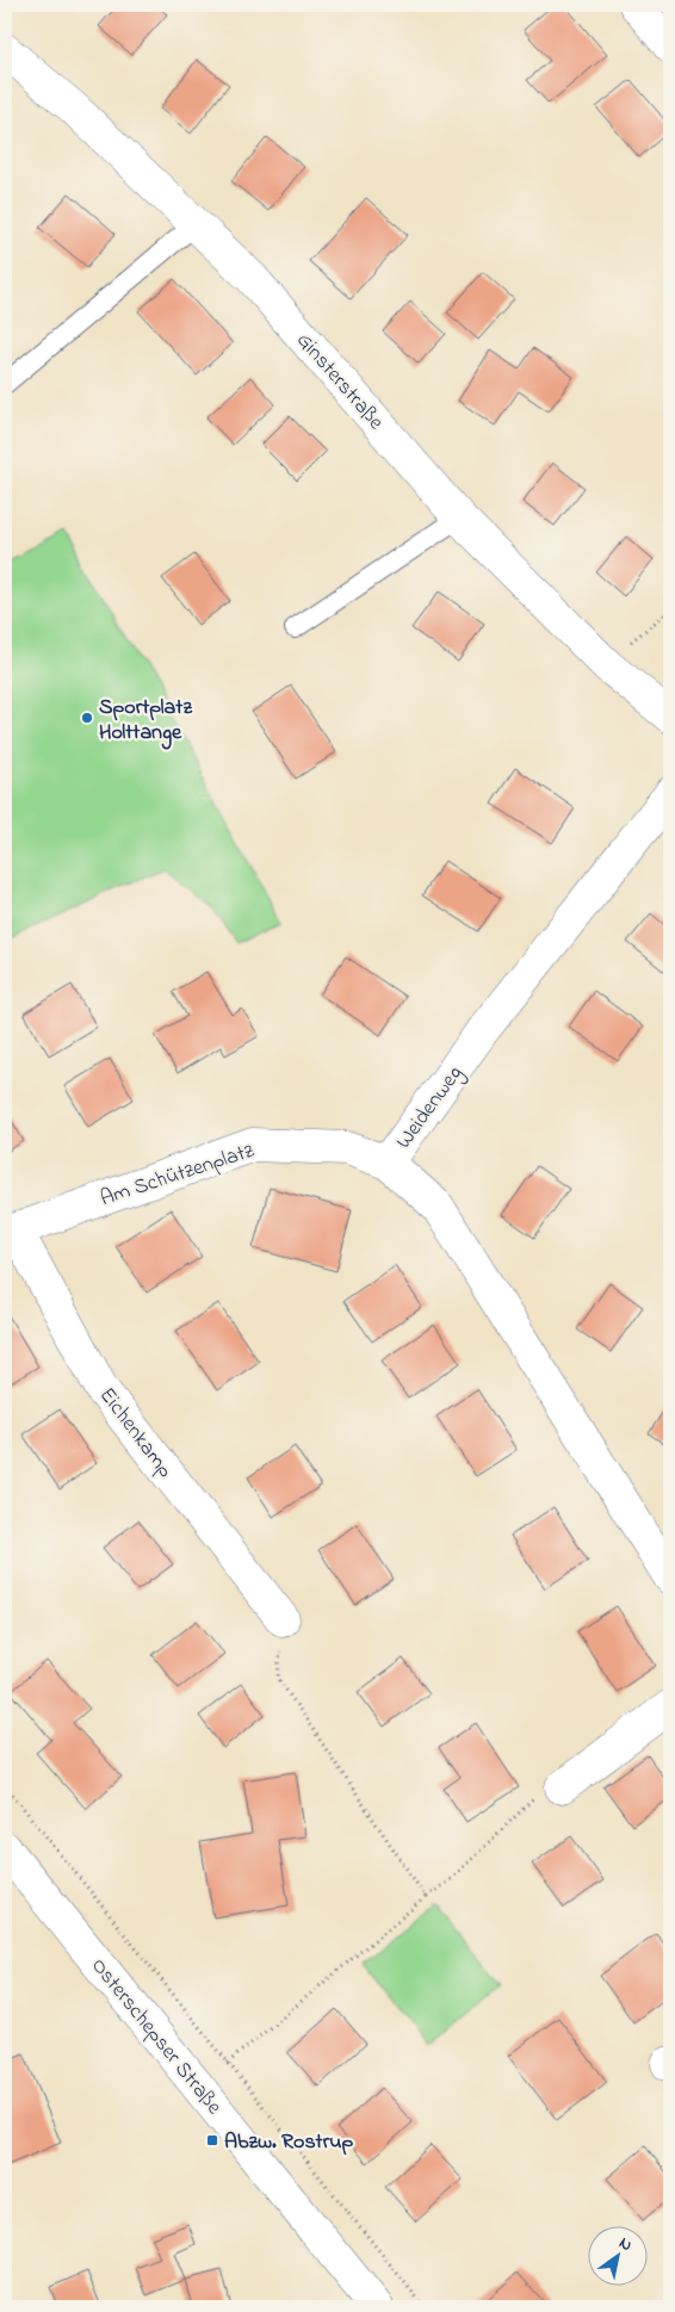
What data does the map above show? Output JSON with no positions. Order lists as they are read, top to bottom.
{
  "streets": {
    "street": [
      "Ginsterstraße",
      "Weidenweg",
      "Am Schützenplatz",
      "Eichenkamp",
      "Osterschepser Straße"
    ]
  },
  "crossings": [
    ["Weidenweg", "Am Schützenplatz"],
    ["Am Schützenplatz", "Eichenkamp"]
  ],
  "places": {
    "other": ["Sportplatz Holttange"],
    "transit": ["Abzw. Rostrup"]
  },
  "north": "top right"
}
